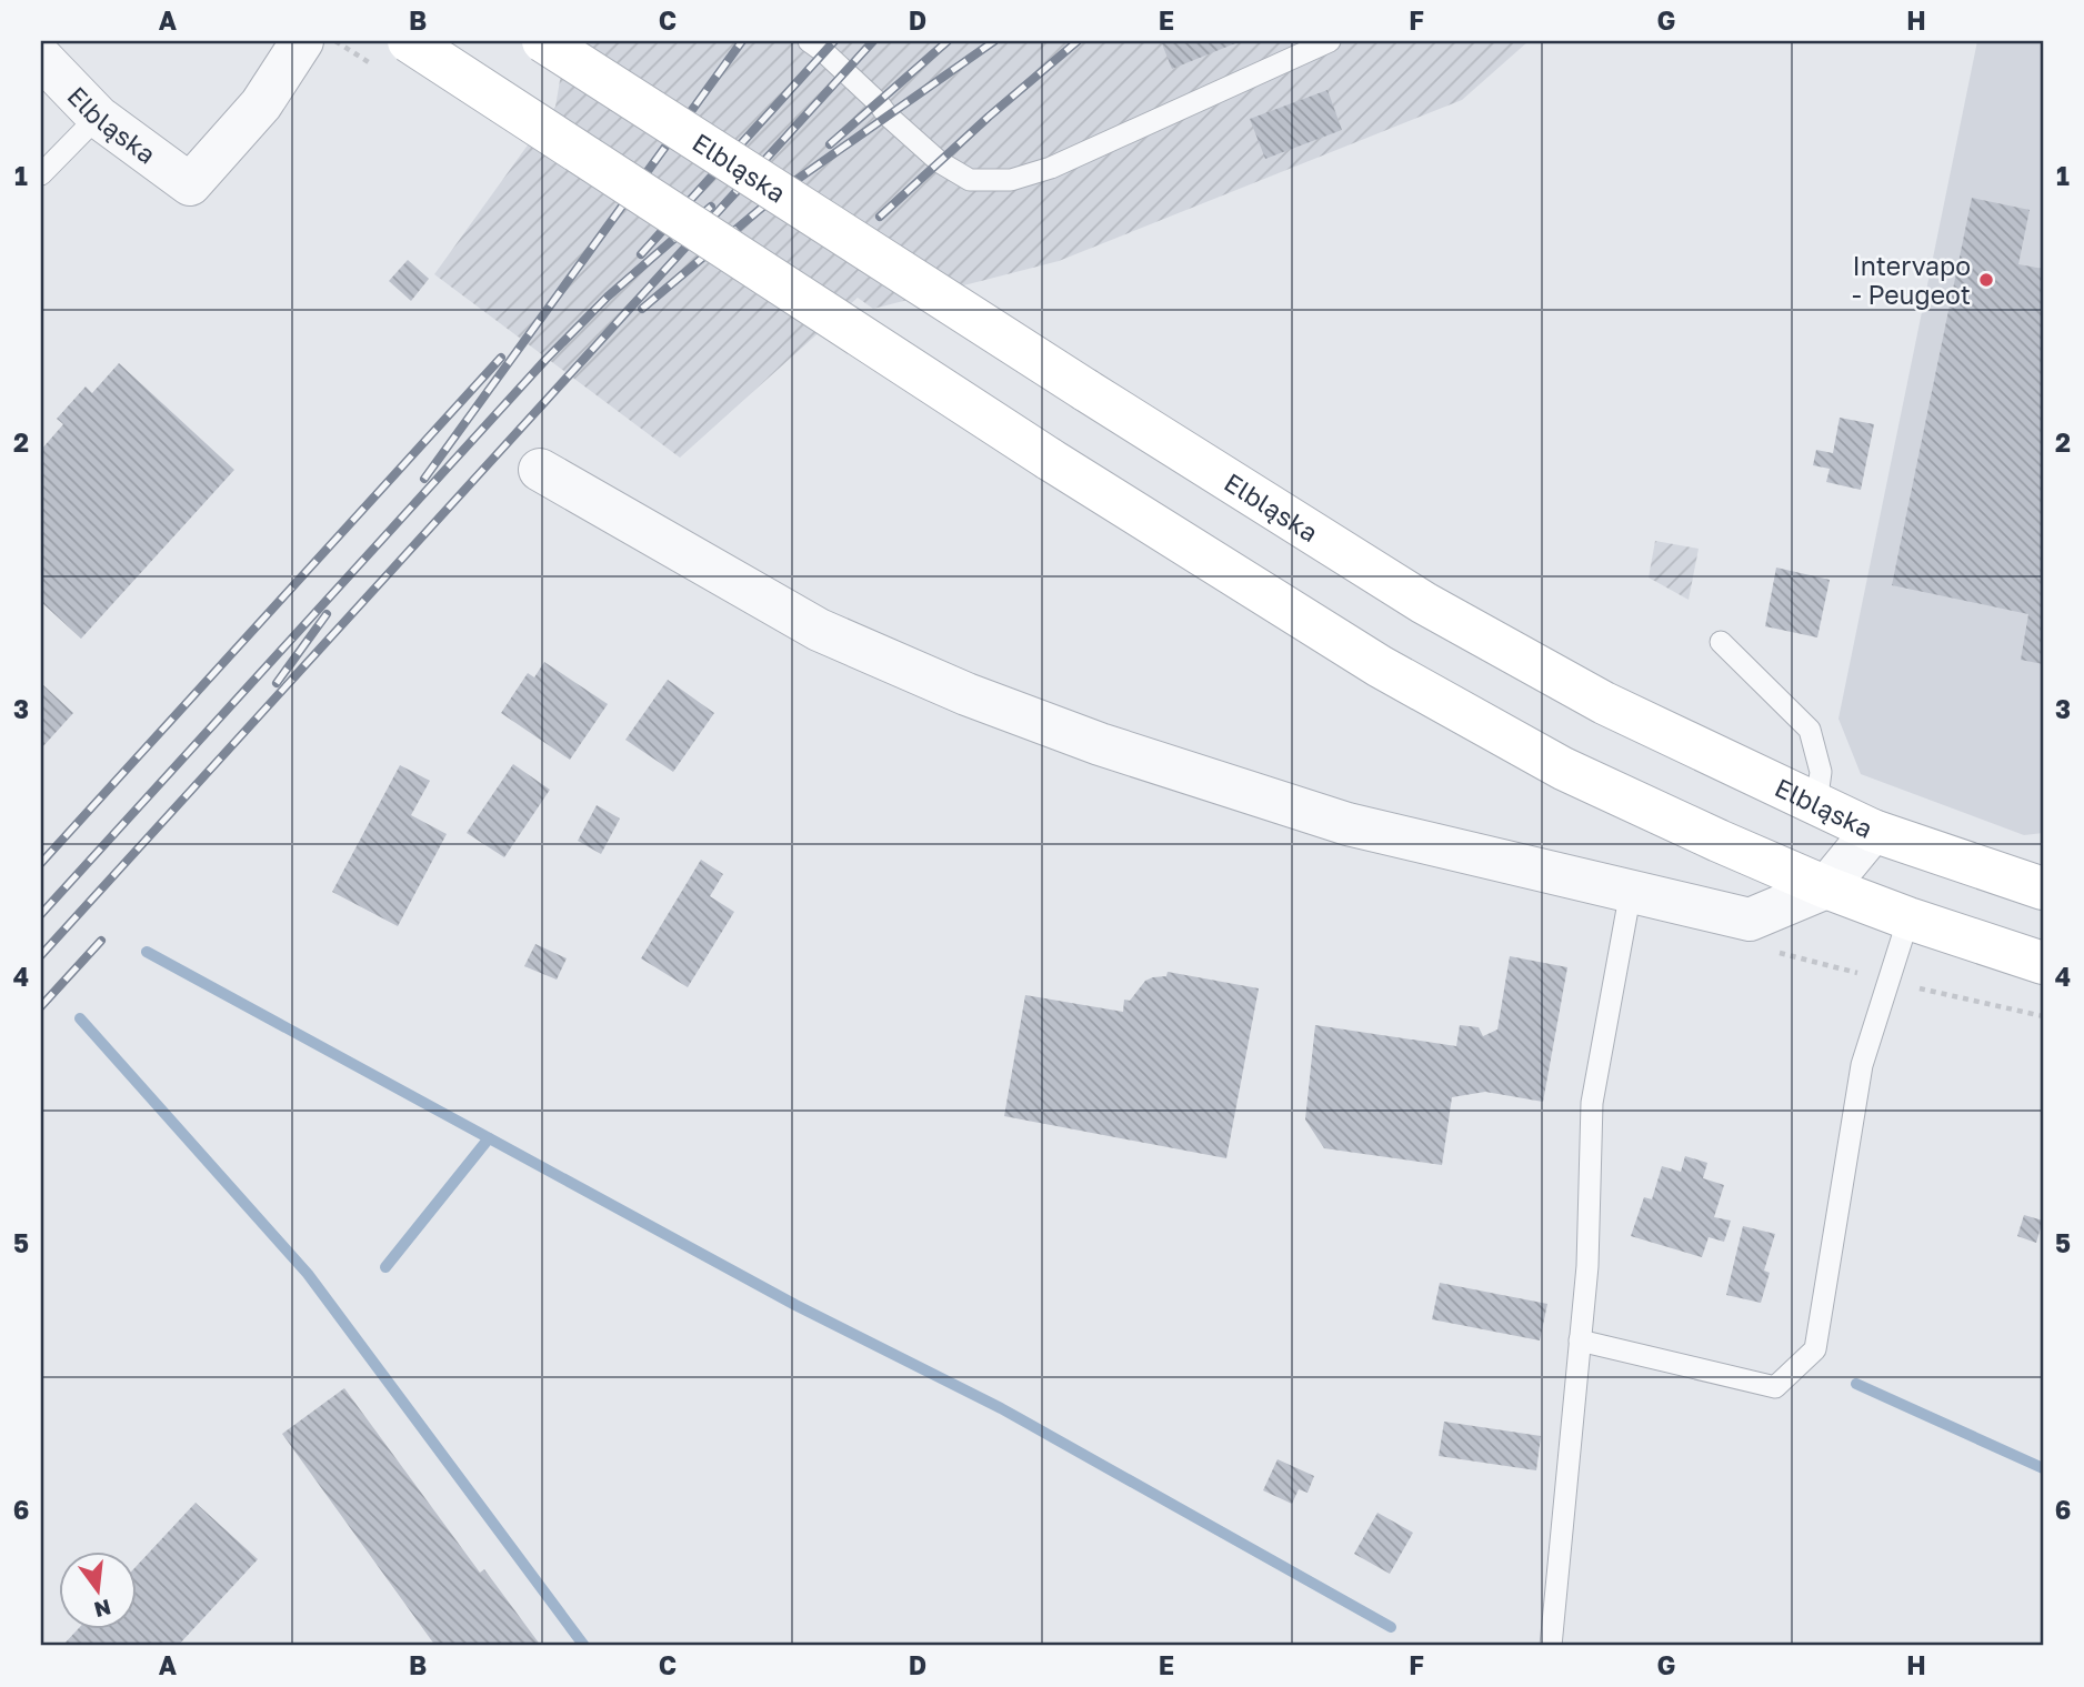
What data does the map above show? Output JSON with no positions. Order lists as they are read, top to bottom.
{
  "streets": {
    "main road": ["Elbląska"]
  },
  "places": ["Intervapo - Peugeot"],
  "north": "bottom",
  "grid": {
    "columns": [
      "A",
      "B",
      "C",
      "D",
      "E",
      "F",
      "G",
      "H"
    ],
    "rows": [
      "1",
      "2",
      "3",
      "4",
      "5",
      "6"
    ]
  }
}
